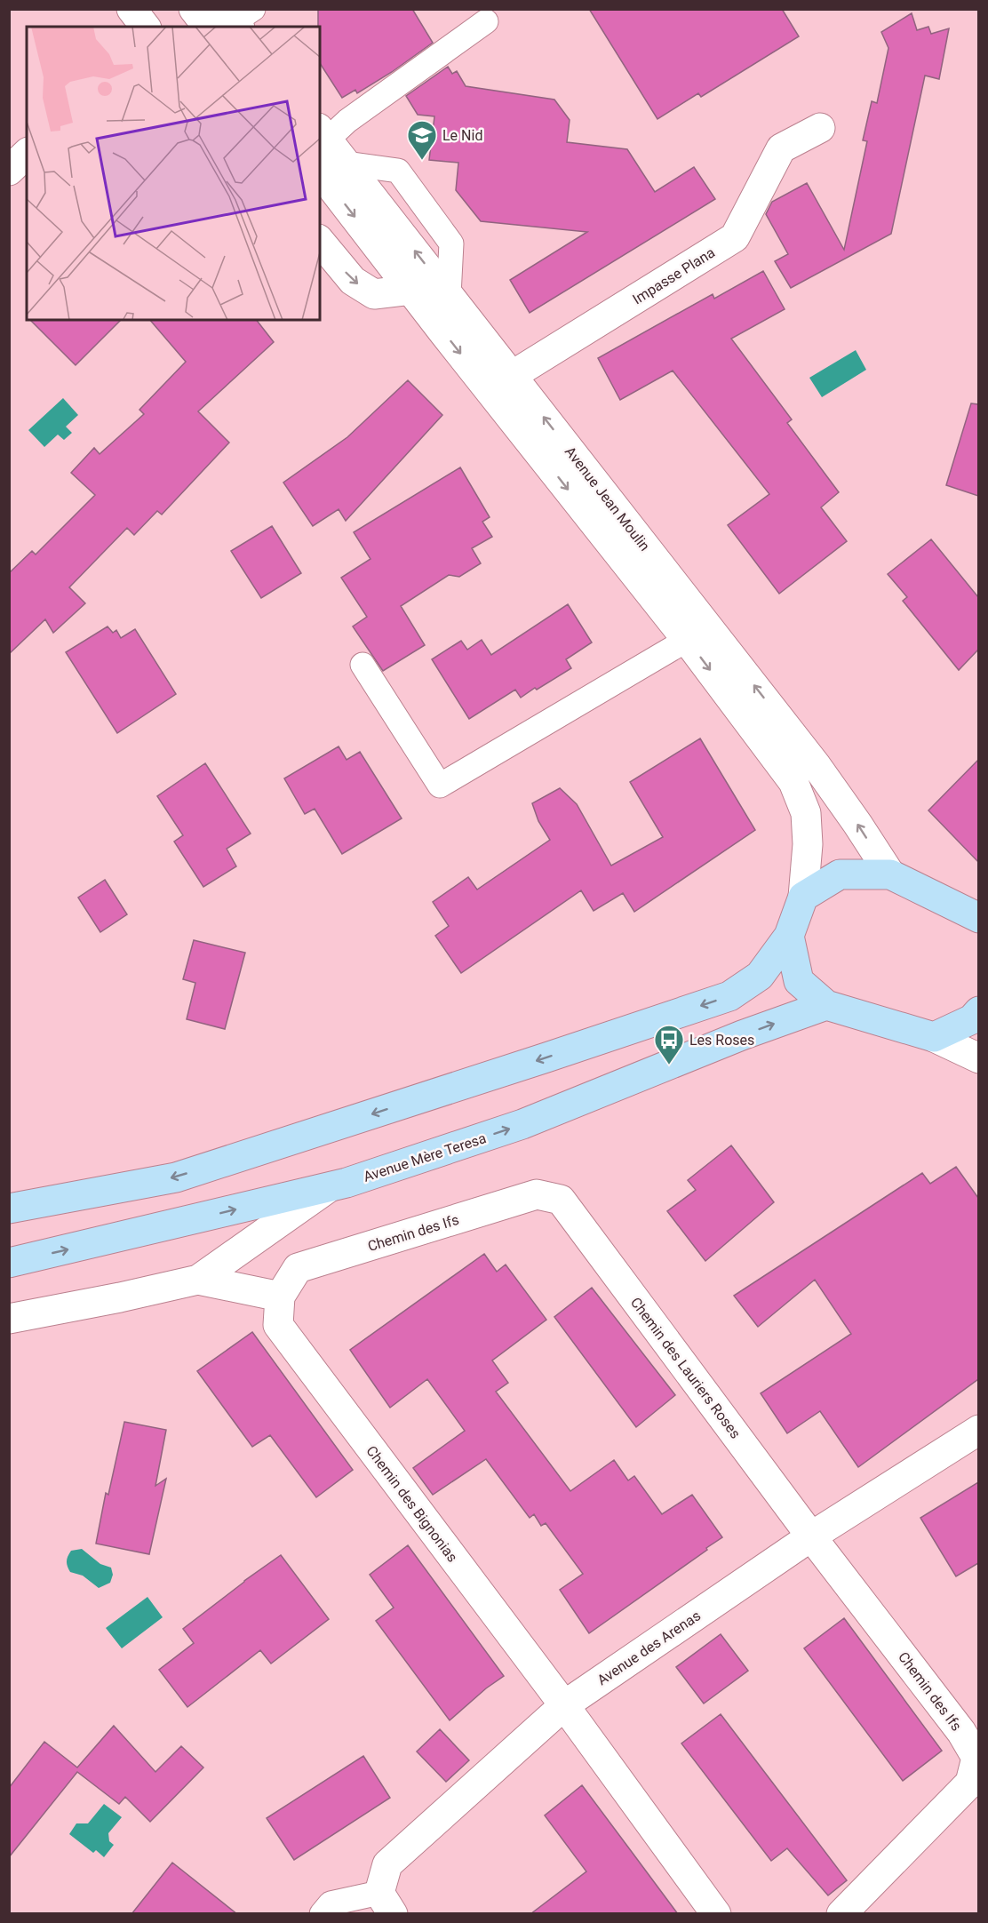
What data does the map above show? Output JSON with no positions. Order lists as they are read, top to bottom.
{
  "streets": {
    "main road": ["Avenue Mère Teresa"],
    "street": [
      "Impasse Plana",
      "Avenue Jean Moulin",
      "Chemin des Ifs",
      "Chemin des Lauriers Roses",
      "Chemin des Bignonias",
      "Avenue des Arenas"
    ]
  },
  "crossings": [
    ["Impasse Plana", "Avenue Jean Moulin"],
    ["Chemin des Ifs", "Chemin des Lauriers Roses"],
    ["Chemin des Ifs", "Chemin des Bignonias"],
    ["Chemin des Ifs", "Avenue des Arenas"],
    ["Chemin des Lauriers Roses", "Avenue des Arenas"],
    ["Chemin des Bignonias", "Avenue des Arenas"]
  ],
  "places": {
    "school or university": ["Le Nid"],
    "bus stop": ["Les Roses"]
  }
}
